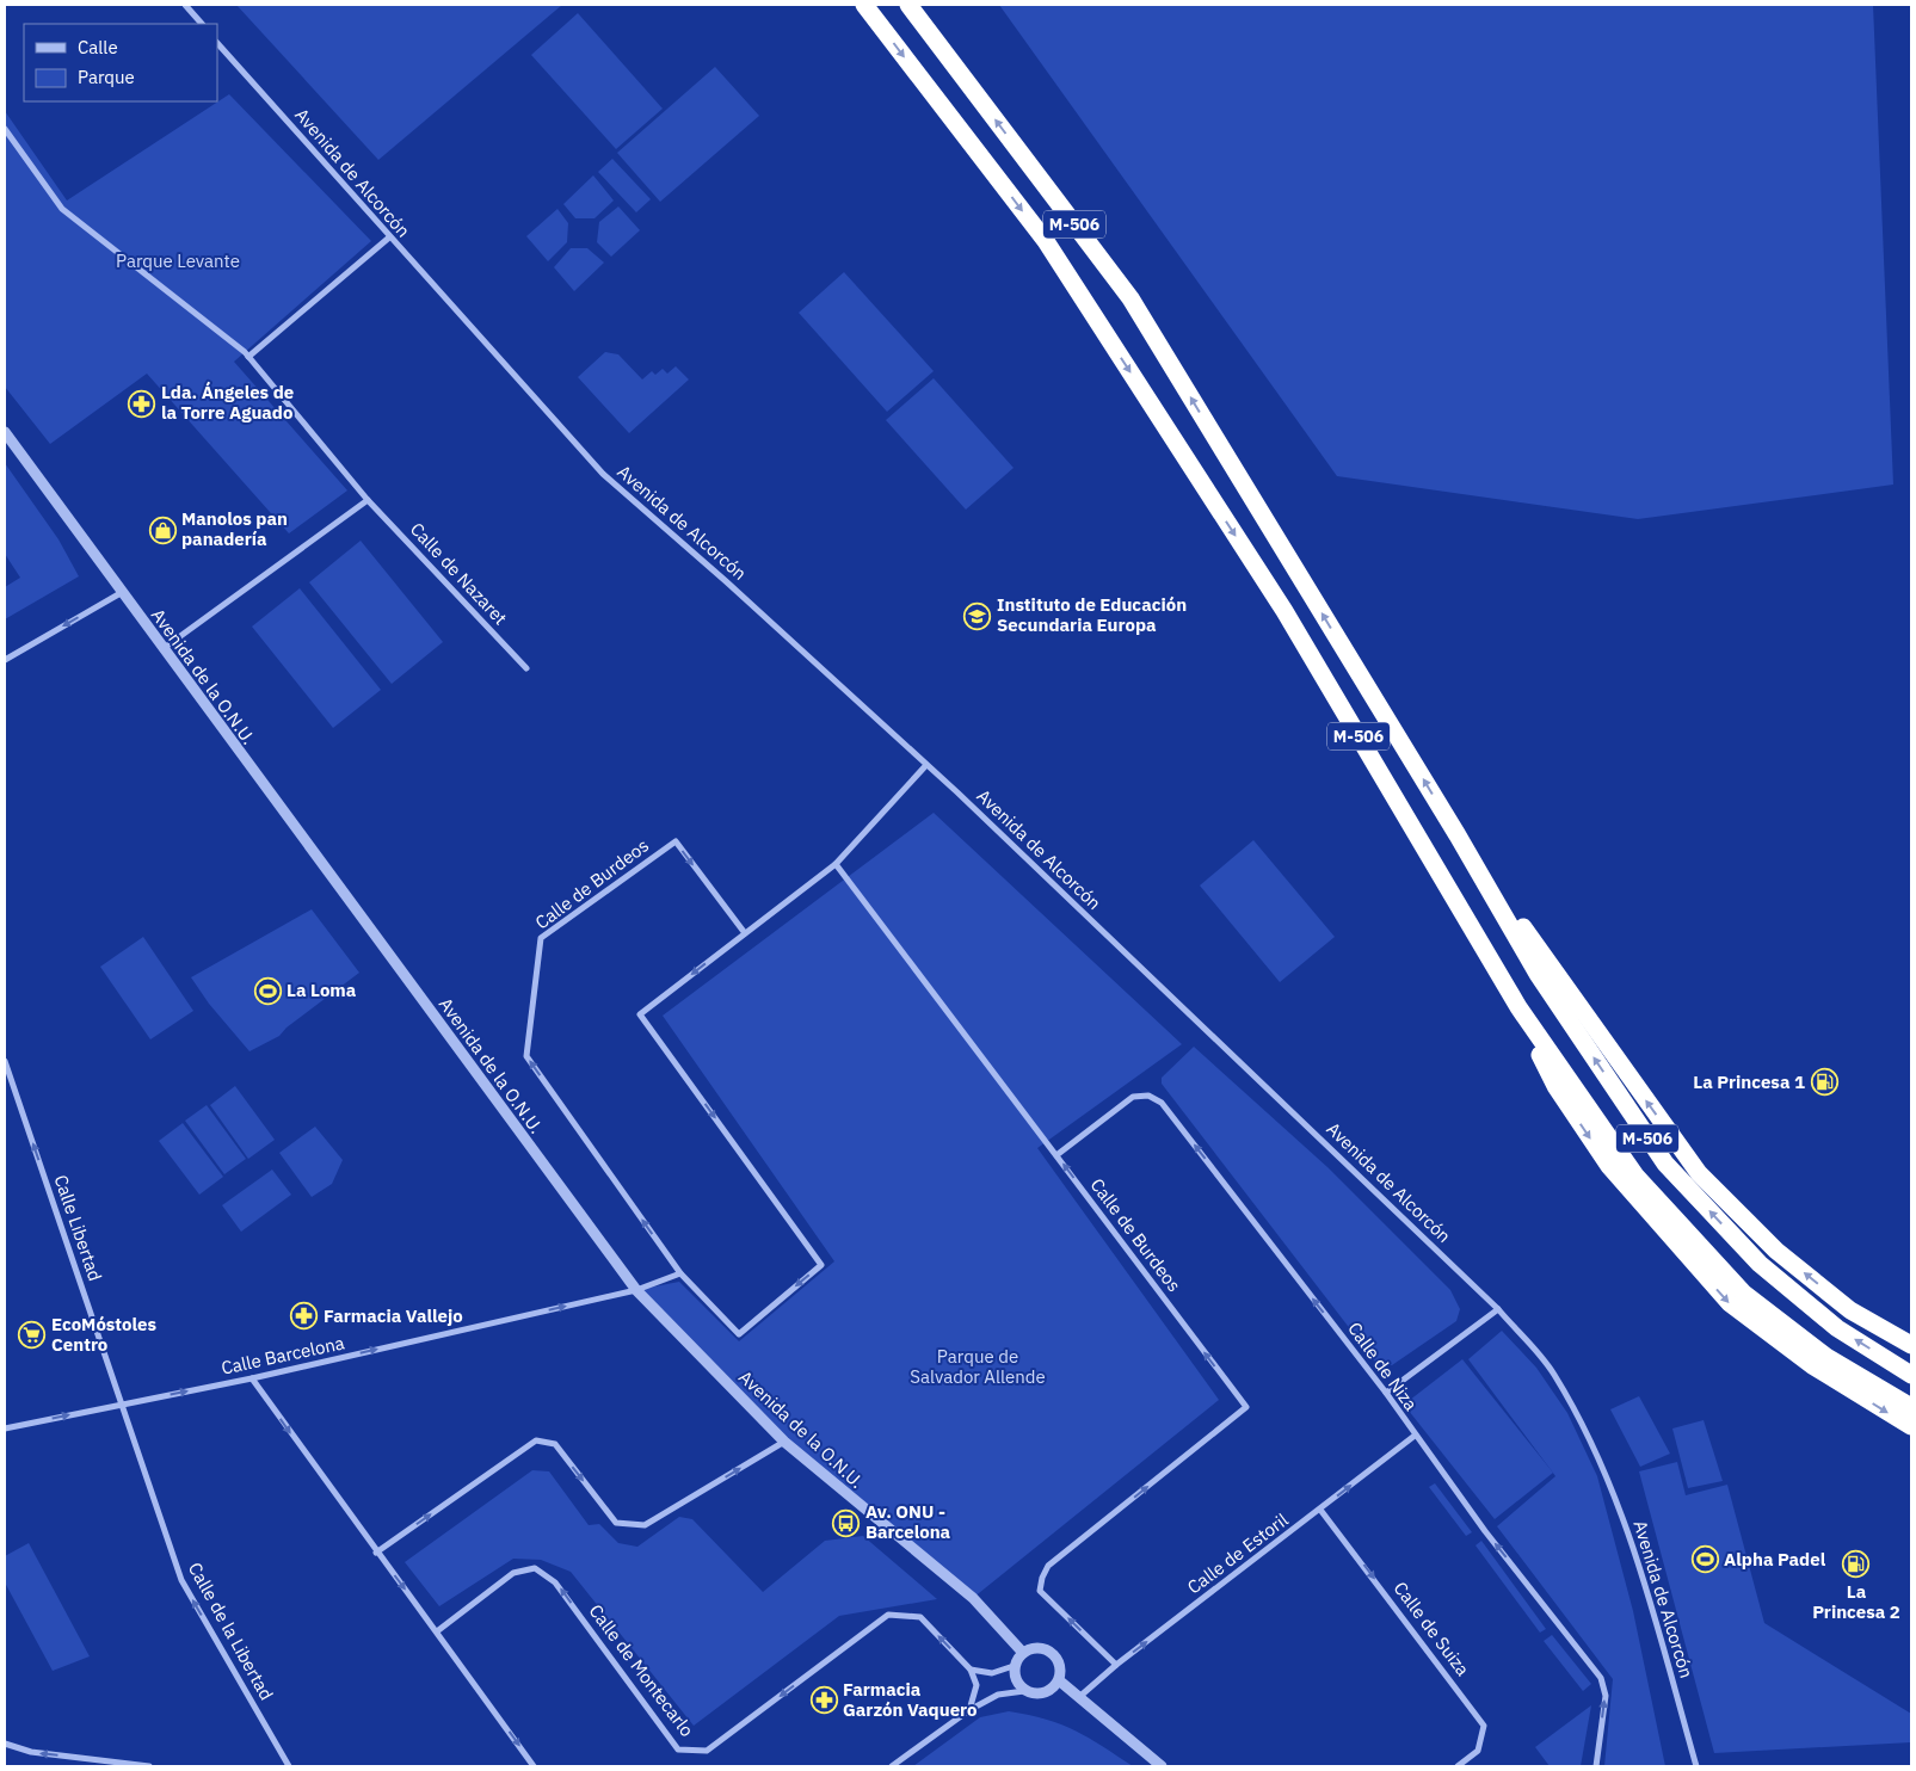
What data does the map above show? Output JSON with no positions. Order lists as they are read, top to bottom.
{
  "streets": {
    "highway": ["M-506"],
    "street": [
      "Avenida de Alcorcón",
      "Calle de Nazaret",
      "Avenida de la O.N.U.",
      "Calle de Burdeos",
      "Calle Libertad",
      "Calle Barcelona",
      "Calle de Niza",
      "Calle de Estoril",
      "Calle de Suiza",
      "Calle de la Libertad",
      "Calle de Montecarlo"
    ]
  },
  "crossings": [
    ["Avenida de la O.N.U.", "Calle Barcelona"],
    ["Calle de Burdeos", "Calle de Niza"],
    ["Calle de Burdeos", "Calle de Estoril"],
    ["Calle Libertad", "Calle Barcelona"],
    ["Calle Libertad", "Calle de la Libertad"],
    ["Calle Barcelona", "Calle de la Libertad"],
    ["Calle de Niza", "Calle de Estoril"],
    ["Calle de Estoril", "Calle de Suiza"]
  ],
  "one_way": [
    "Calle Libertad",
    "Calle Barcelona",
    "Calle de Niza",
    "Calle de Estoril",
    "Calle de Suiza",
    "Calle de la Libertad"
  ],
  "parks": ["Parque Levante", "Parque de Salvador Allende"],
  "places": {
    "pharmacy": ["Lda. Ángeles de la Torre Aguado", "Farmacia Vallejo", "Farmacia Garzón Vaquero"],
    "shop": ["Manolos pan panadería"],
    "school or university": ["Instituto de Educación Secundaria Europa"],
    "sports": ["La Loma", "Alpha Padel"],
    "fuel station": ["La Princesa 1", "La Princesa 2"],
    "supermarket": ["EcoMóstoles Centro"],
    "bus stop": ["Av. ONU - Barcelona"]
  },
  "legend": ["Calle", "Parque"]
}
